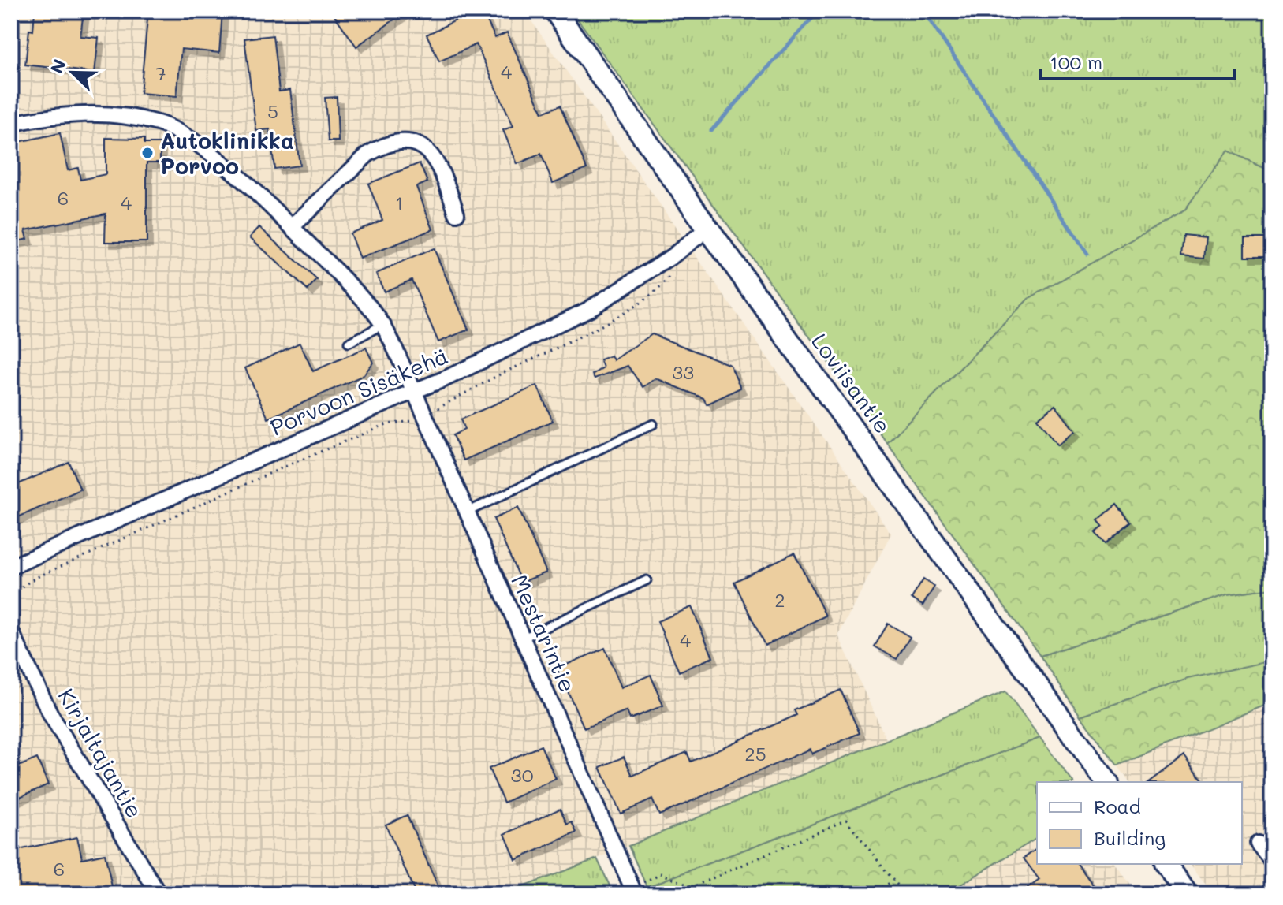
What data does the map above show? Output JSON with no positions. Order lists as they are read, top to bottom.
{
  "streets": {
    "main road": ["Loviisantie"],
    "street": ["Porvoon Sisäkehä", "Mestarintie", "Kirjaltajantie"]
  },
  "crossings": [
    ["Loviisantie", "Porvoon Sisäkehä"],
    ["Porvoon Sisäkehä", "Mestarintie"]
  ],
  "places": ["Autoklinikka Porvoo"],
  "house_numbers": [
    "4",
    "7",
    "5",
    "6",
    "4",
    "1",
    "33",
    "2",
    "4",
    "25",
    "30",
    "6"
  ],
  "legend": ["Road", "Building"],
  "scale_bar": "100 m",
  "north": "top left"
}
